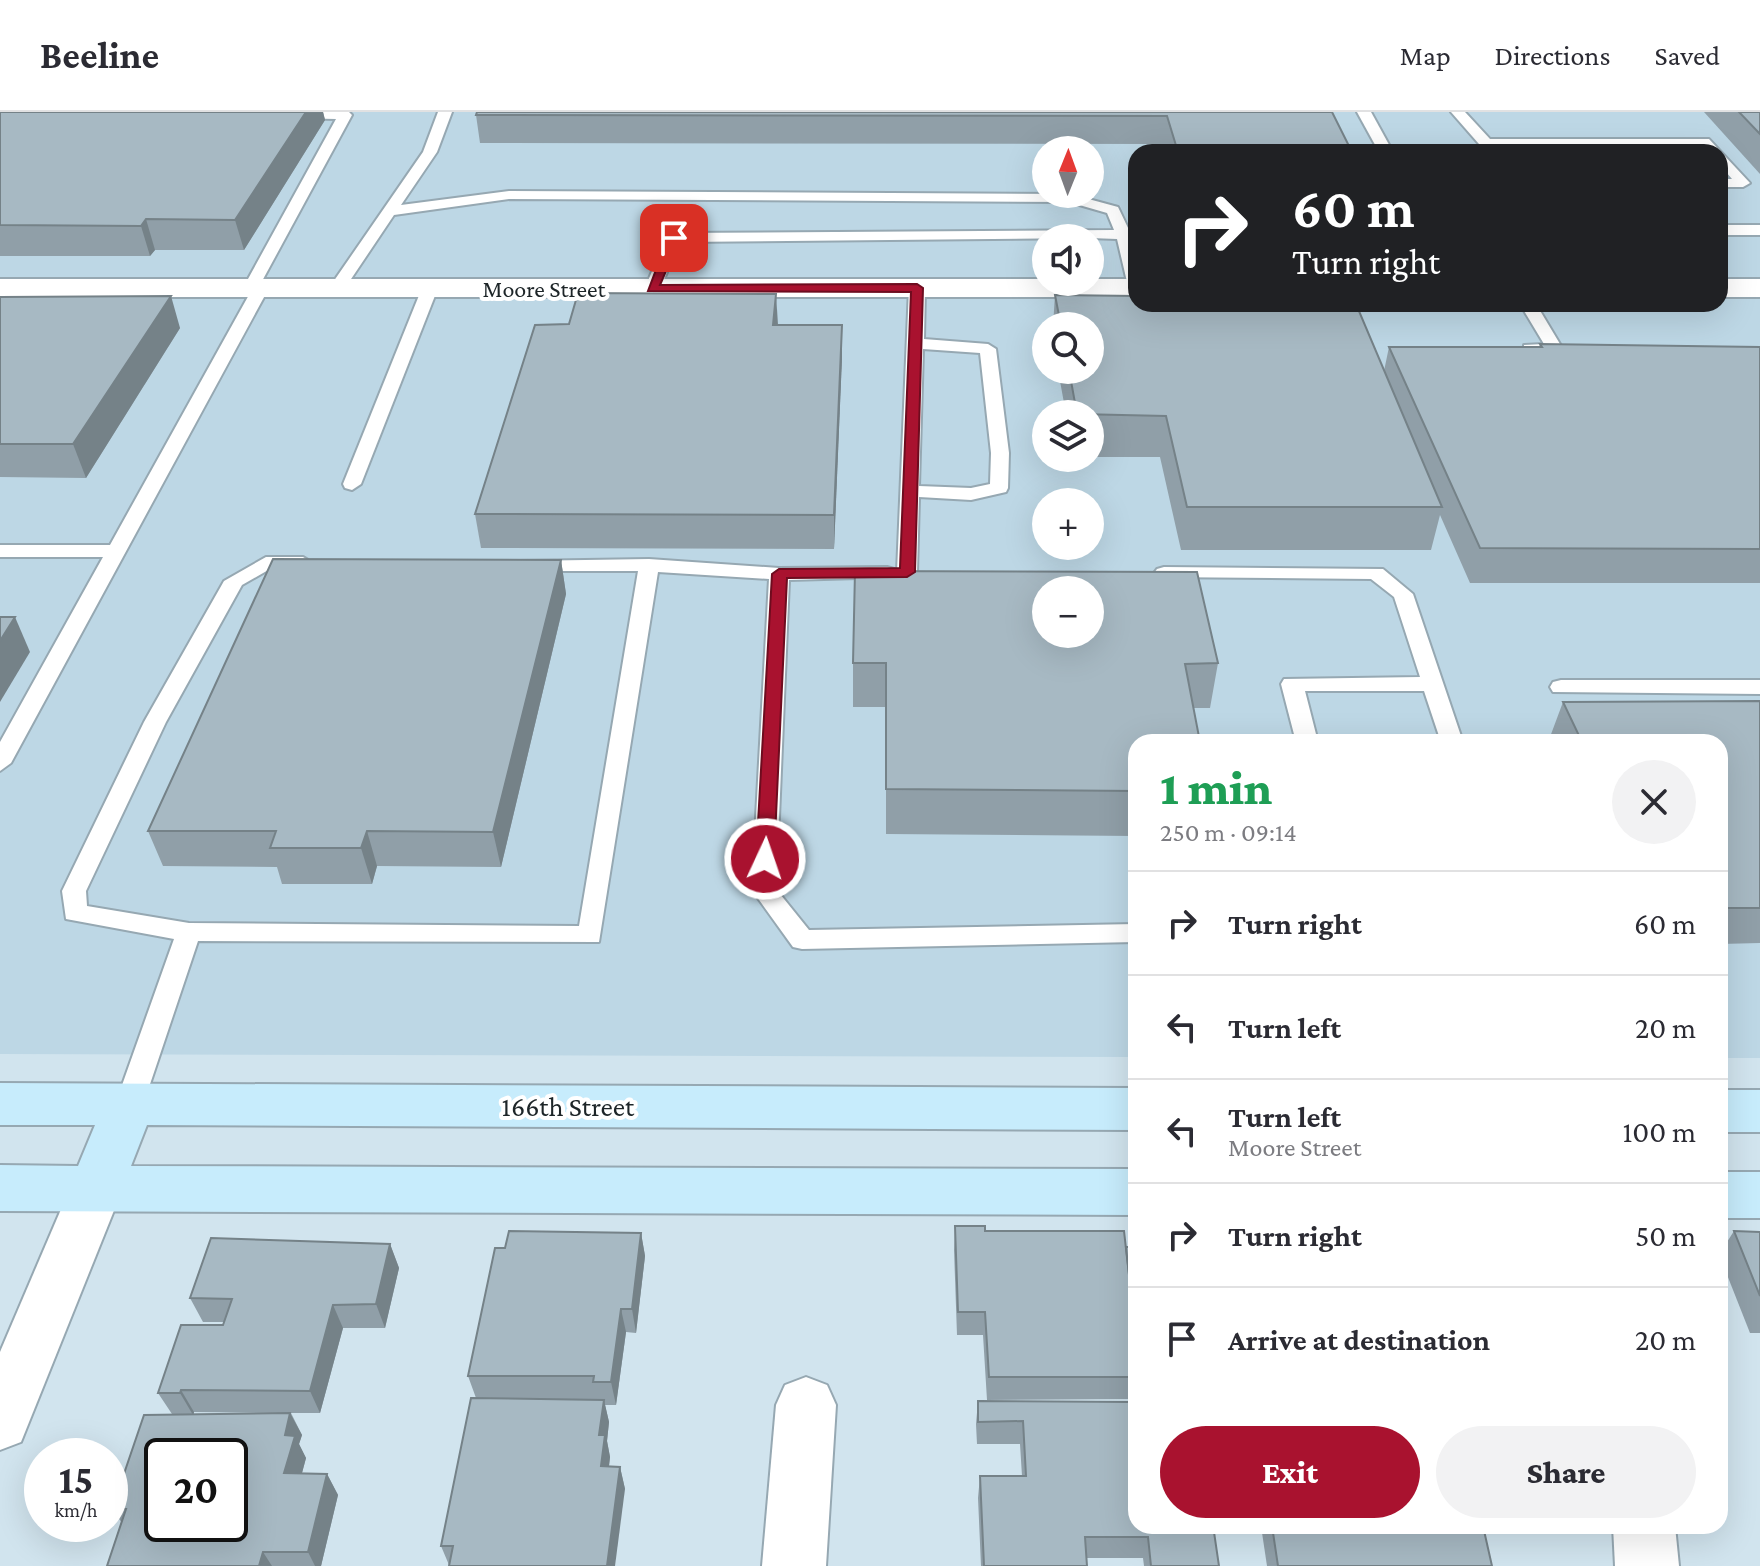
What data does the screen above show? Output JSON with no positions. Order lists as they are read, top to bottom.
{
  "streets": {
    "street": ["Moore Street", "166th Street"]
  },
  "north": "top",
  "page": {
    "header": "Beeline",
    "nav": ["Map", "Directions", "Saved"],
    "map_buttons": ["+", "−"],
    "turn": ["60 m", "Turn right"],
    "heading": ["1 min", "250 m · 09:14"],
    "list": [
      {
        "name": "Turn right",
        "value": "60 m"
      },
      {
        "name": "Turn left",
        "value": "20 m"
      },
      {
        "name": "Turn left",
        "note": "Moore Street",
        "value": "100 m"
      },
      {
        "name": "Turn right",
        "value": "50 m"
      },
      {
        "name": "Arrive at destination",
        "value": "20 m"
      }
    ],
    "buttons": ["Exit", "Share"],
    "speed": "15 km/h",
    "limit": "20"
  }
}
